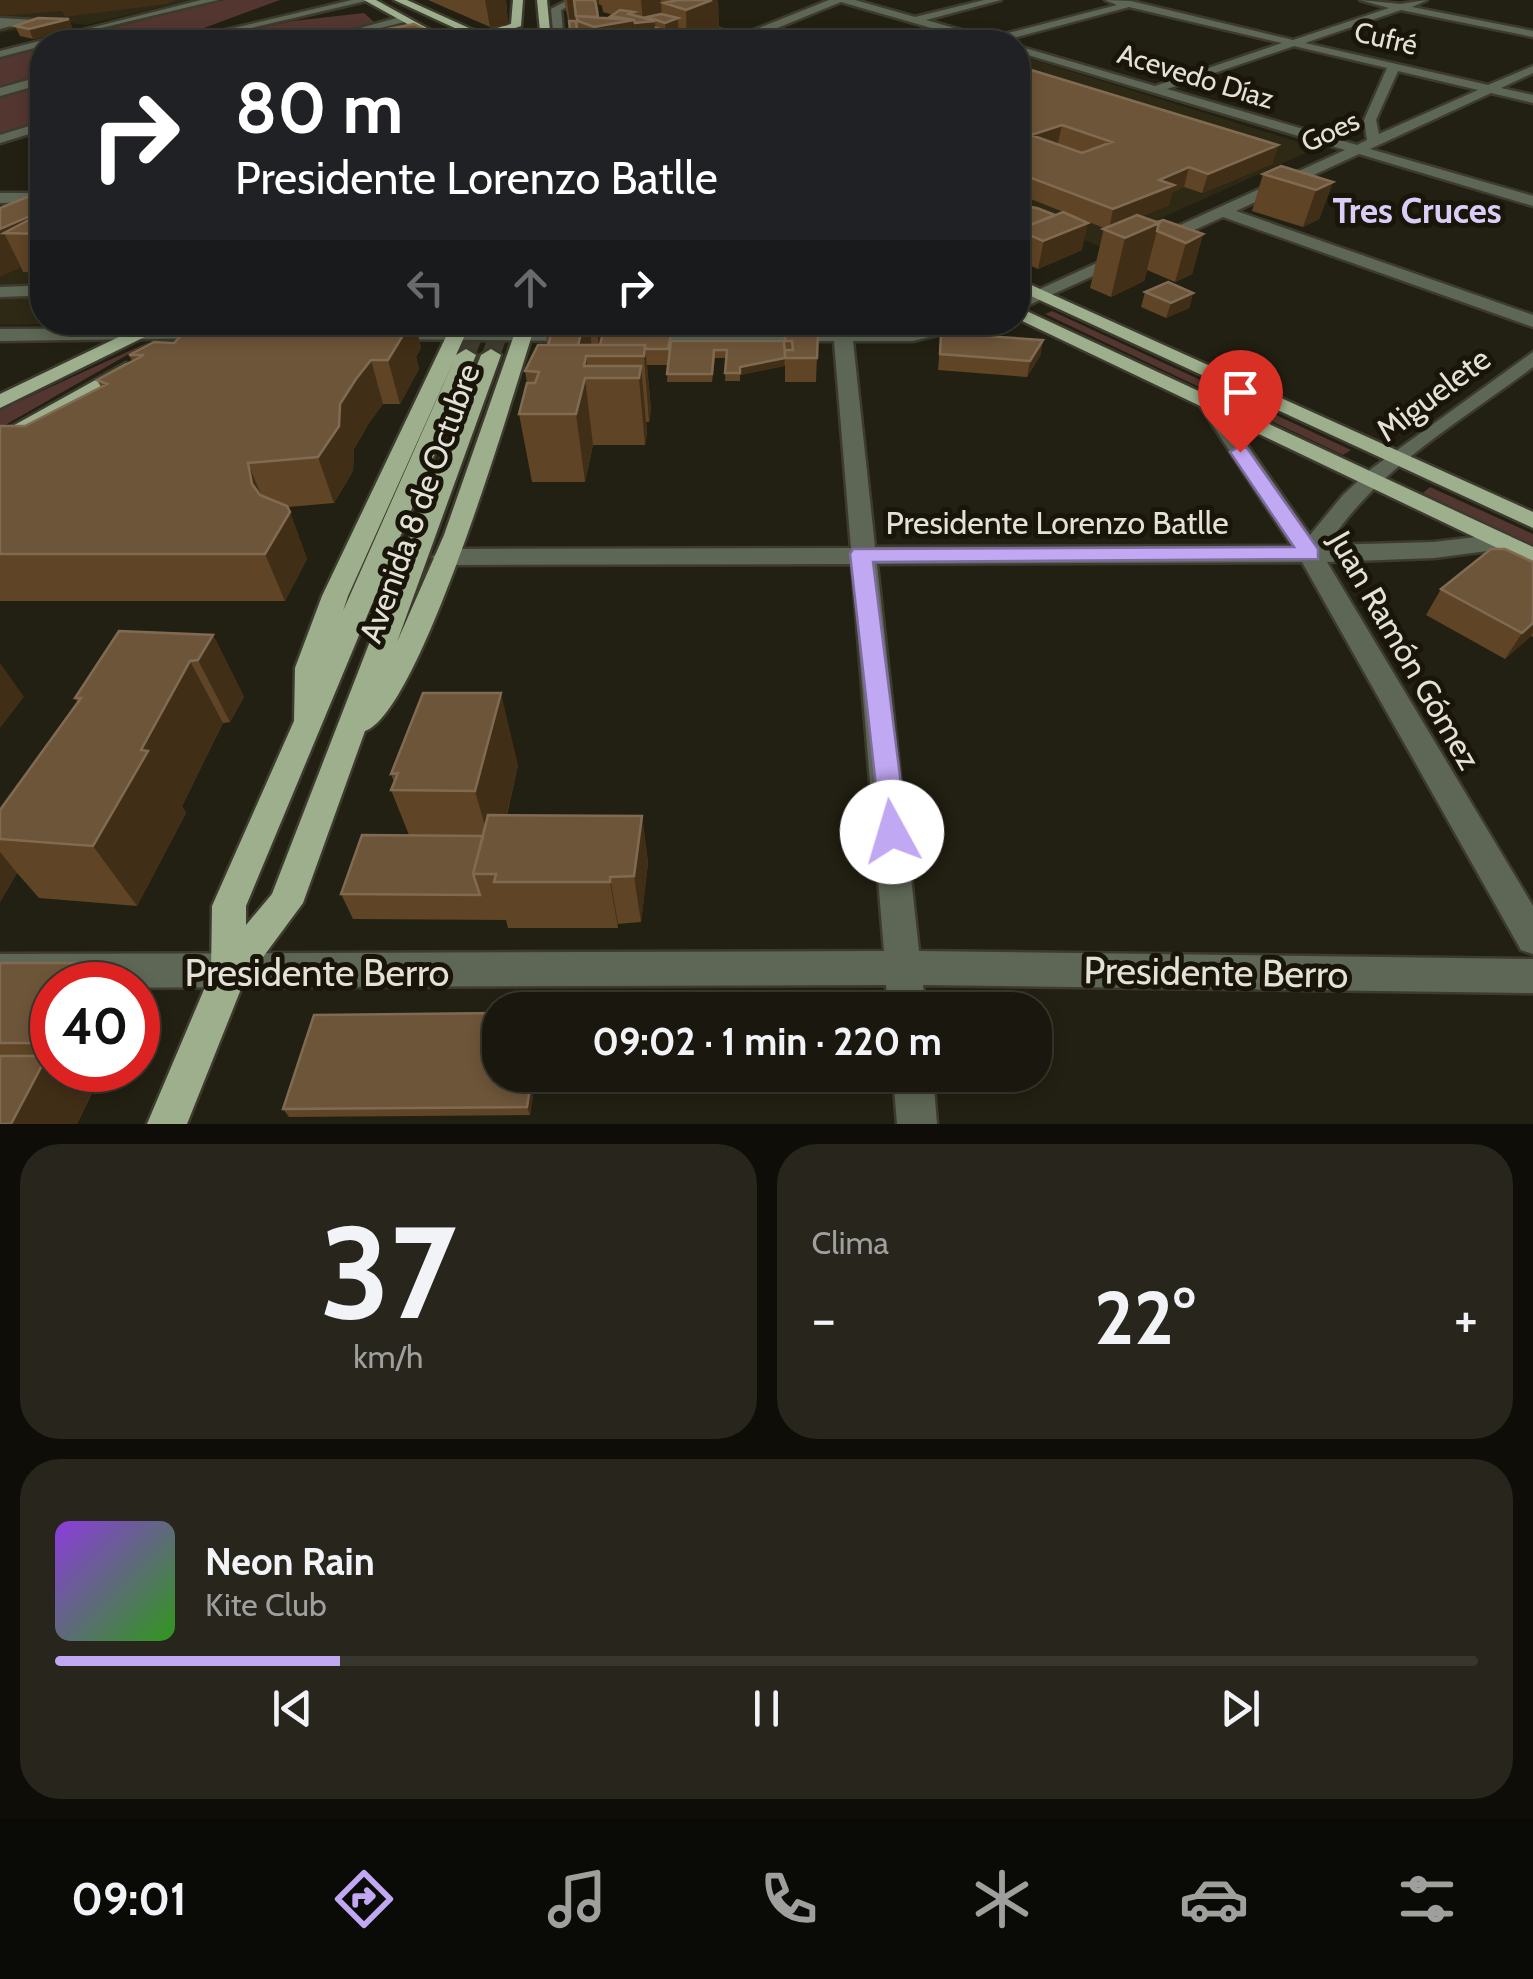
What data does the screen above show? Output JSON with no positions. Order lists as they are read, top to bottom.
{
  "streets": {
    "main road": ["Avenida 8 de Octubre"],
    "street": [
      "Cufré",
      "Acevedo Díaz",
      "Goes",
      "Miguelete",
      "Presidente Lorenzo Batlle",
      "Juan Ramón Gómez",
      "Presidente Berro"
    ]
  },
  "crossings": [
    ["Cufré", "Goes"],
    ["Acevedo Díaz", "Goes"],
    ["Avenida 8 de Octubre", "Presidente Lorenzo Batlle"],
    ["Avenida 8 de Octubre", "Presidente Berro"],
    ["Presidente Lorenzo Batlle", "Juan Ramón Gómez"]
  ],
  "districts": ["Tres Cruces"],
  "page": {
    "turn": ["80 m", "Presidente Lorenzo Batlle"],
    "limit": "40",
    "trip": "09:02 · 1 min · 220 m",
    "tile": [
      ["37", "km/h"],
      "Clima"
    ],
    "heat": ["−", "22°", "+"],
    "song": ["Neon Rain", "Kite Club"],
    "tabs": "09:01"
  }
}
